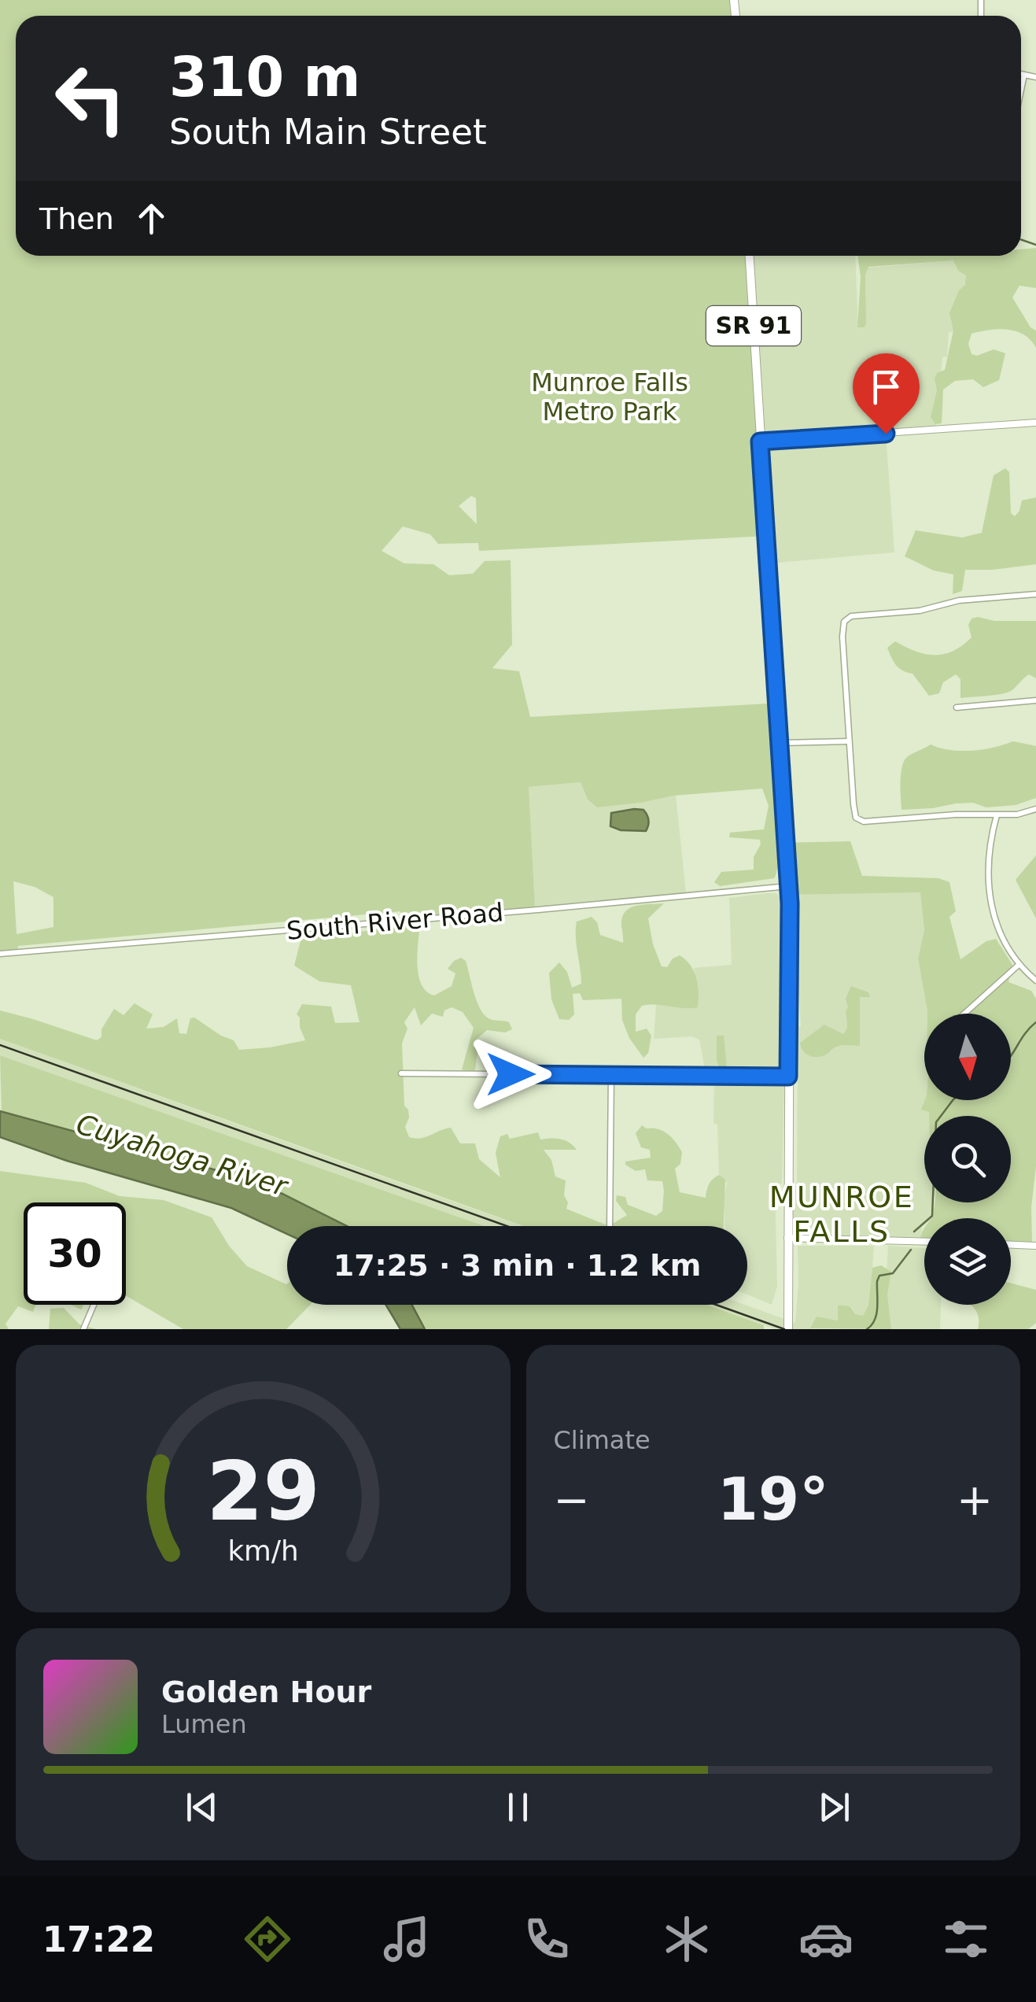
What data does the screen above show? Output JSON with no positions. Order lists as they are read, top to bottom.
{
  "streets": {
    "main road": ["SR 91"],
    "street": ["South River Road"]
  },
  "crossings": [
    ["SR 91", "South River Road"]
  ],
  "districts": ["MUNROE FALLS"],
  "water": ["Cuyahoga River"],
  "parks": ["Munroe Falls Metro Park"],
  "north": "bottom",
  "page": {
    "turn": ["310 m", "South Main Street"],
    "then": "Then",
    "limit": "30",
    "trip": "17:25 · 3 min · 1.2 km",
    "tile": "Climate",
    "heat": ["−", "19°", "+"],
    "song": ["Golden Hour", "Lumen"],
    "tabs": "17:22",
    "gauge": ["29", "km/h"]
  }
}
